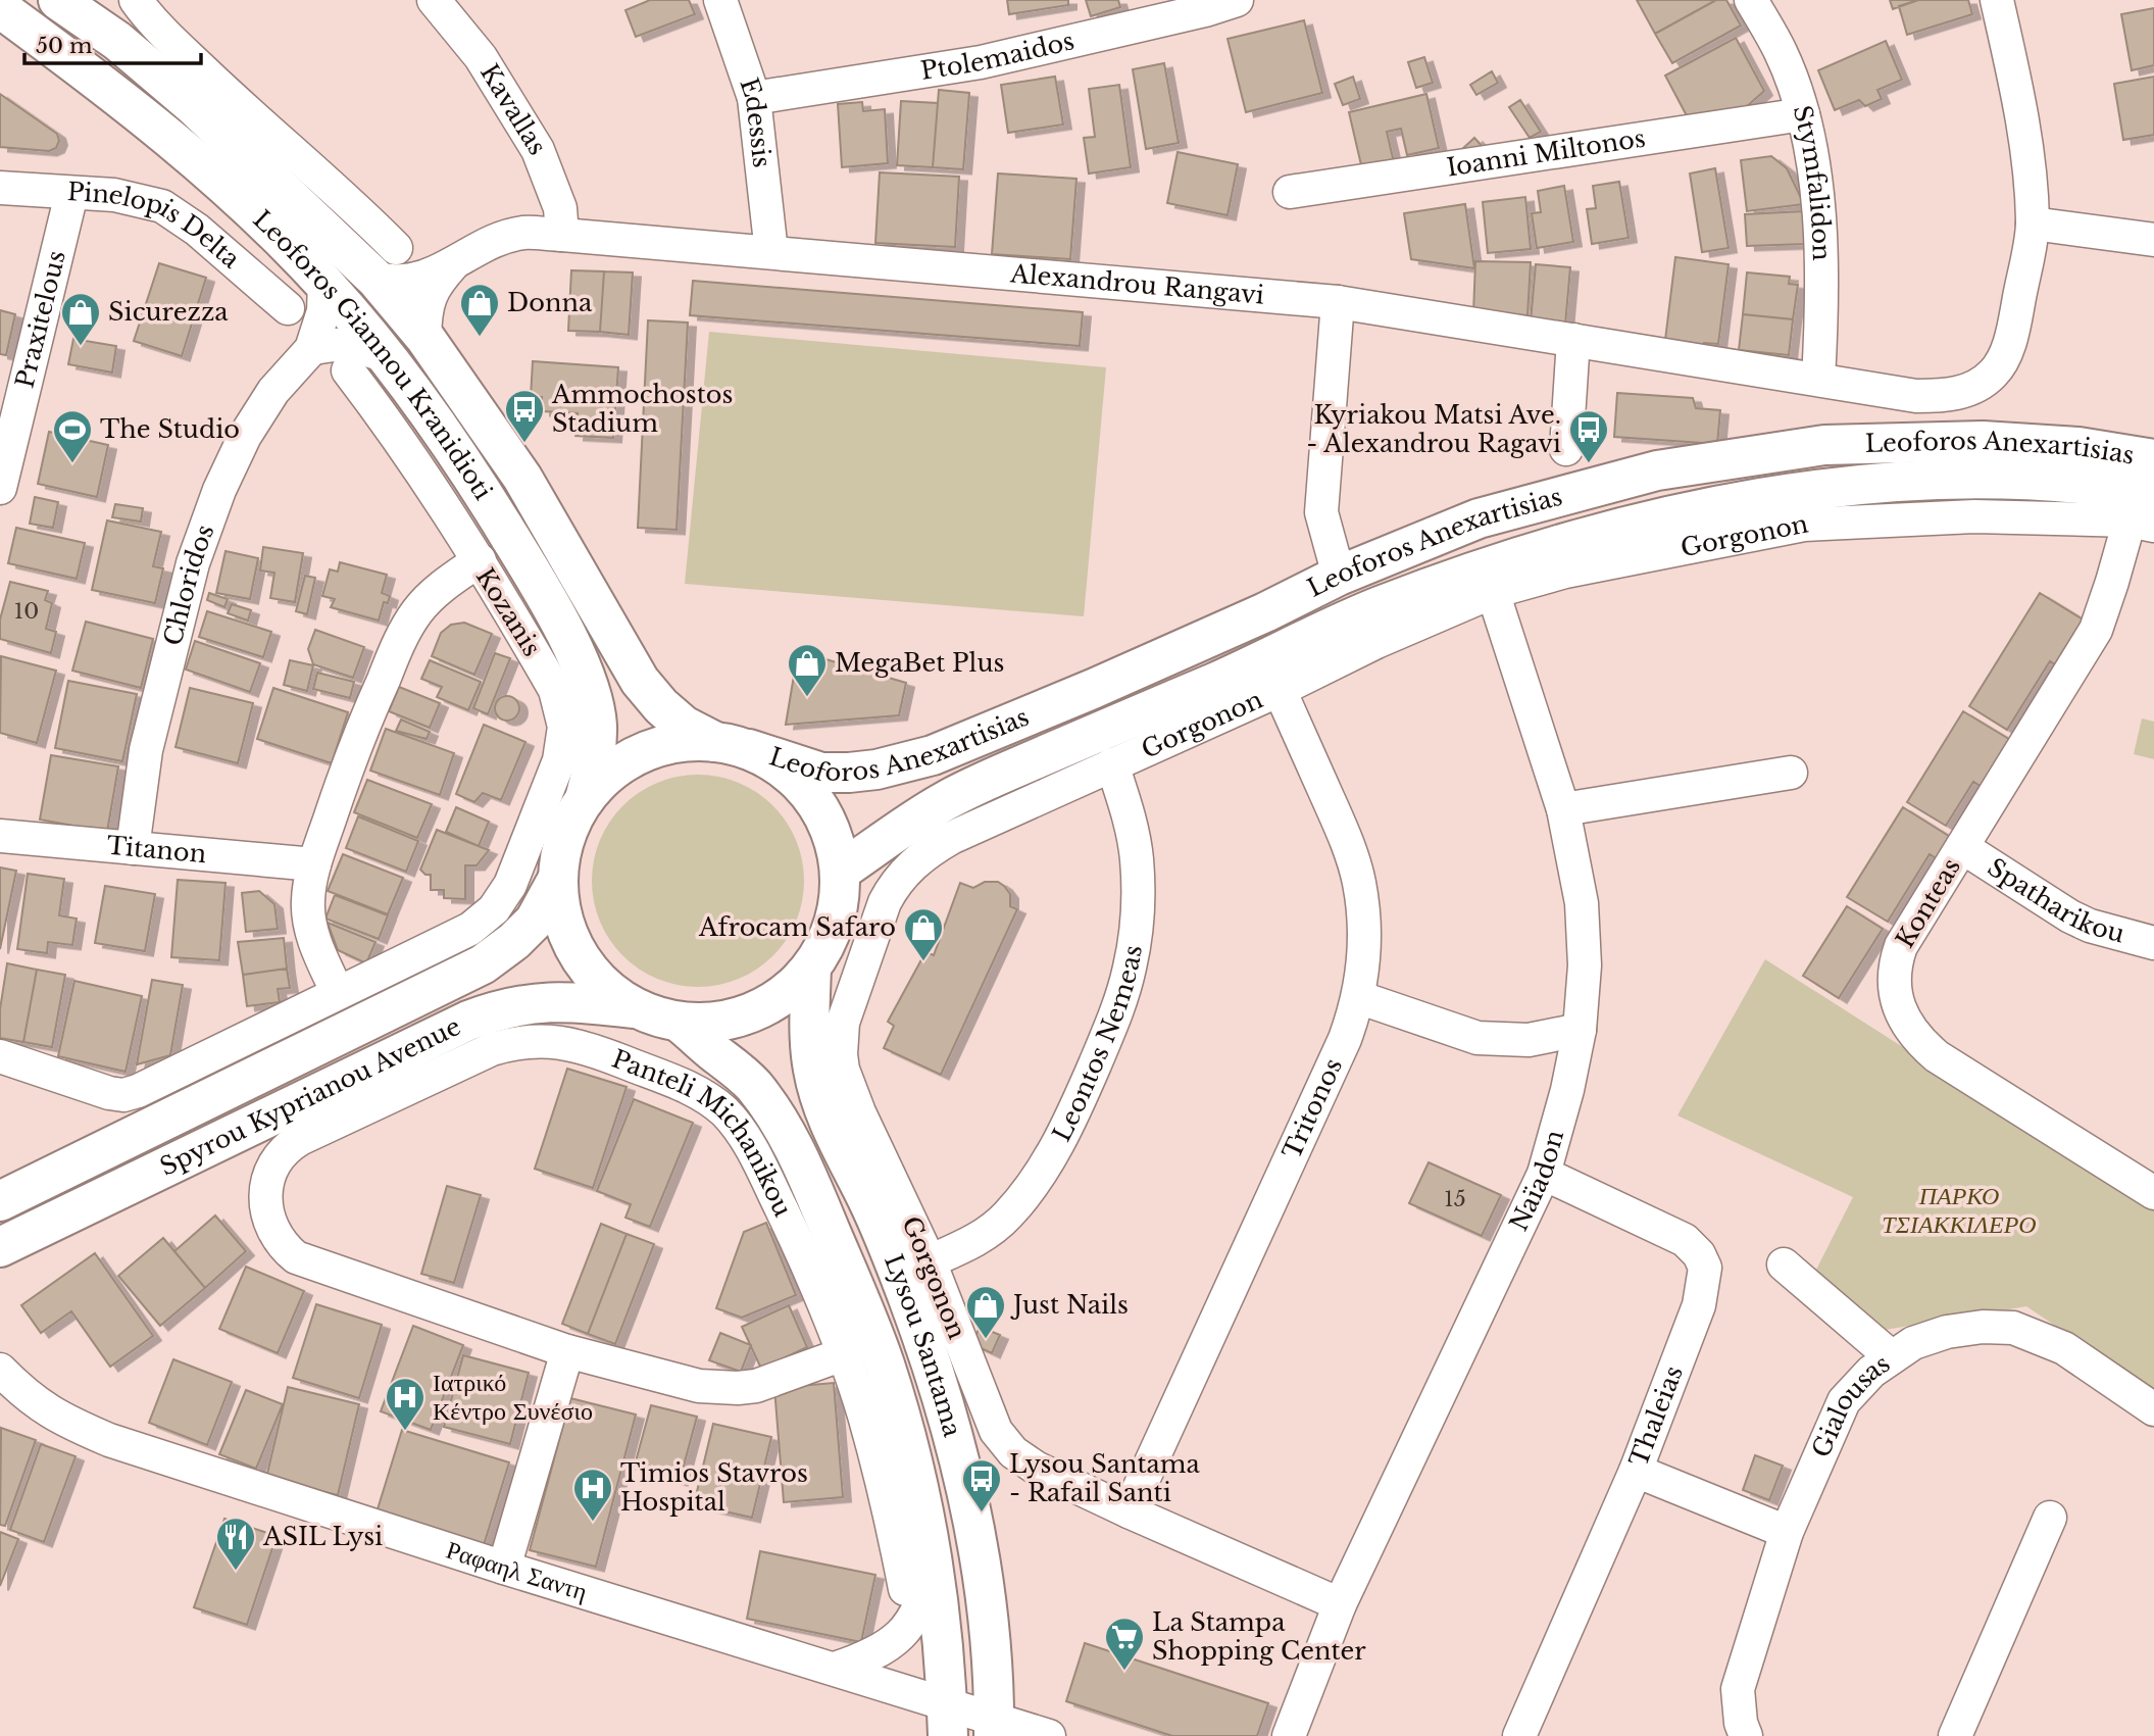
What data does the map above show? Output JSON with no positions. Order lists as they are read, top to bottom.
{
  "streets": {
    "main road": [
      "Leoforos Giannou Kranidioti",
      "Leoforos Anexartisias",
      "Spyrou Kyprianou Avenue",
      "Lysou Santama"
    ],
    "street": [
      "Ptolemaidos",
      "Kavallas",
      "Edessis",
      "Ioanni Miltonos",
      "Stymfalidon",
      "Pinelopis Delta",
      "Alexandrou Rangavi",
      "Praxitelous",
      "Gorgonon",
      "Chloridos",
      "Kozanis",
      "Titanon",
      "Spatharikou",
      "Konteas",
      "Leontos Nemeas",
      "Tritonos",
      "Panteli Michanikou",
      "Naïadon",
      "Gialousas",
      "Thaleias",
      "Ραφαηλ Σαντη"
    ]
  },
  "crossings": [
    ["Ptolemaidos", "Edessis"],
    ["Kavallas", "Alexandrou Rangavi"],
    ["Edessis", "Alexandrou Rangavi"],
    ["Ioanni Miltonos", "Stymfalidon"],
    ["Stymfalidon", "Alexandrou Rangavi"],
    ["Pinelopis Delta", "Praxitelous"],
    ["Alexandrou Rangavi", "Leoforos Giannou Kranidioti"],
    ["Leoforos Giannou Kranidioti", "Leoforos Anexartisias"],
    ["Leoforos Giannou Kranidioti", "Chloridos"],
    ["Leoforos Anexartisias", "Gorgonon"],
    ["Leoforos Anexartisias", "Konteas"],
    ["Gorgonon", "Konteas"],
    ["Gorgonon", "Leontos Nemeas"],
    ["Gorgonon", "Tritonos"],
    ["Gorgonon", "Naïadon"],
    ["Chloridos", "Titanon"],
    ["Kozanis", "Titanon"],
    ["Spatharikou", "Konteas"],
    ["Naïadon", "Thaleias"],
    ["Lysou Santama", "Ραφαηλ Σαντη"]
  ],
  "parks": ["ΠΑΡΚΟ ΤΣΙΑΚΚΙΛΕΡΟ"],
  "places": {
    "shop": [
      "Donna",
      "Sicurezza",
      "MegaBet Plus",
      "Afrocam Safaro",
      "Just Nails"
    ],
    "bus stop": ["Ammochostos Stadium", "Kyriakou Matsi Ave. - Alexandrou Ragavi", "Lysou Santama - Rafail Santi"],
    "sports": ["The Studio"],
    "hospital": ["Ιατρικό Κέντρο Συνέσιο", "Timios Stavros Hospital"],
    "restaurant": ["ASIL Lysi"],
    "supermarket": ["La Stampa Shopping Center"]
  },
  "house_numbers": ["10", "15"],
  "scale_bar": "50 m"
}
